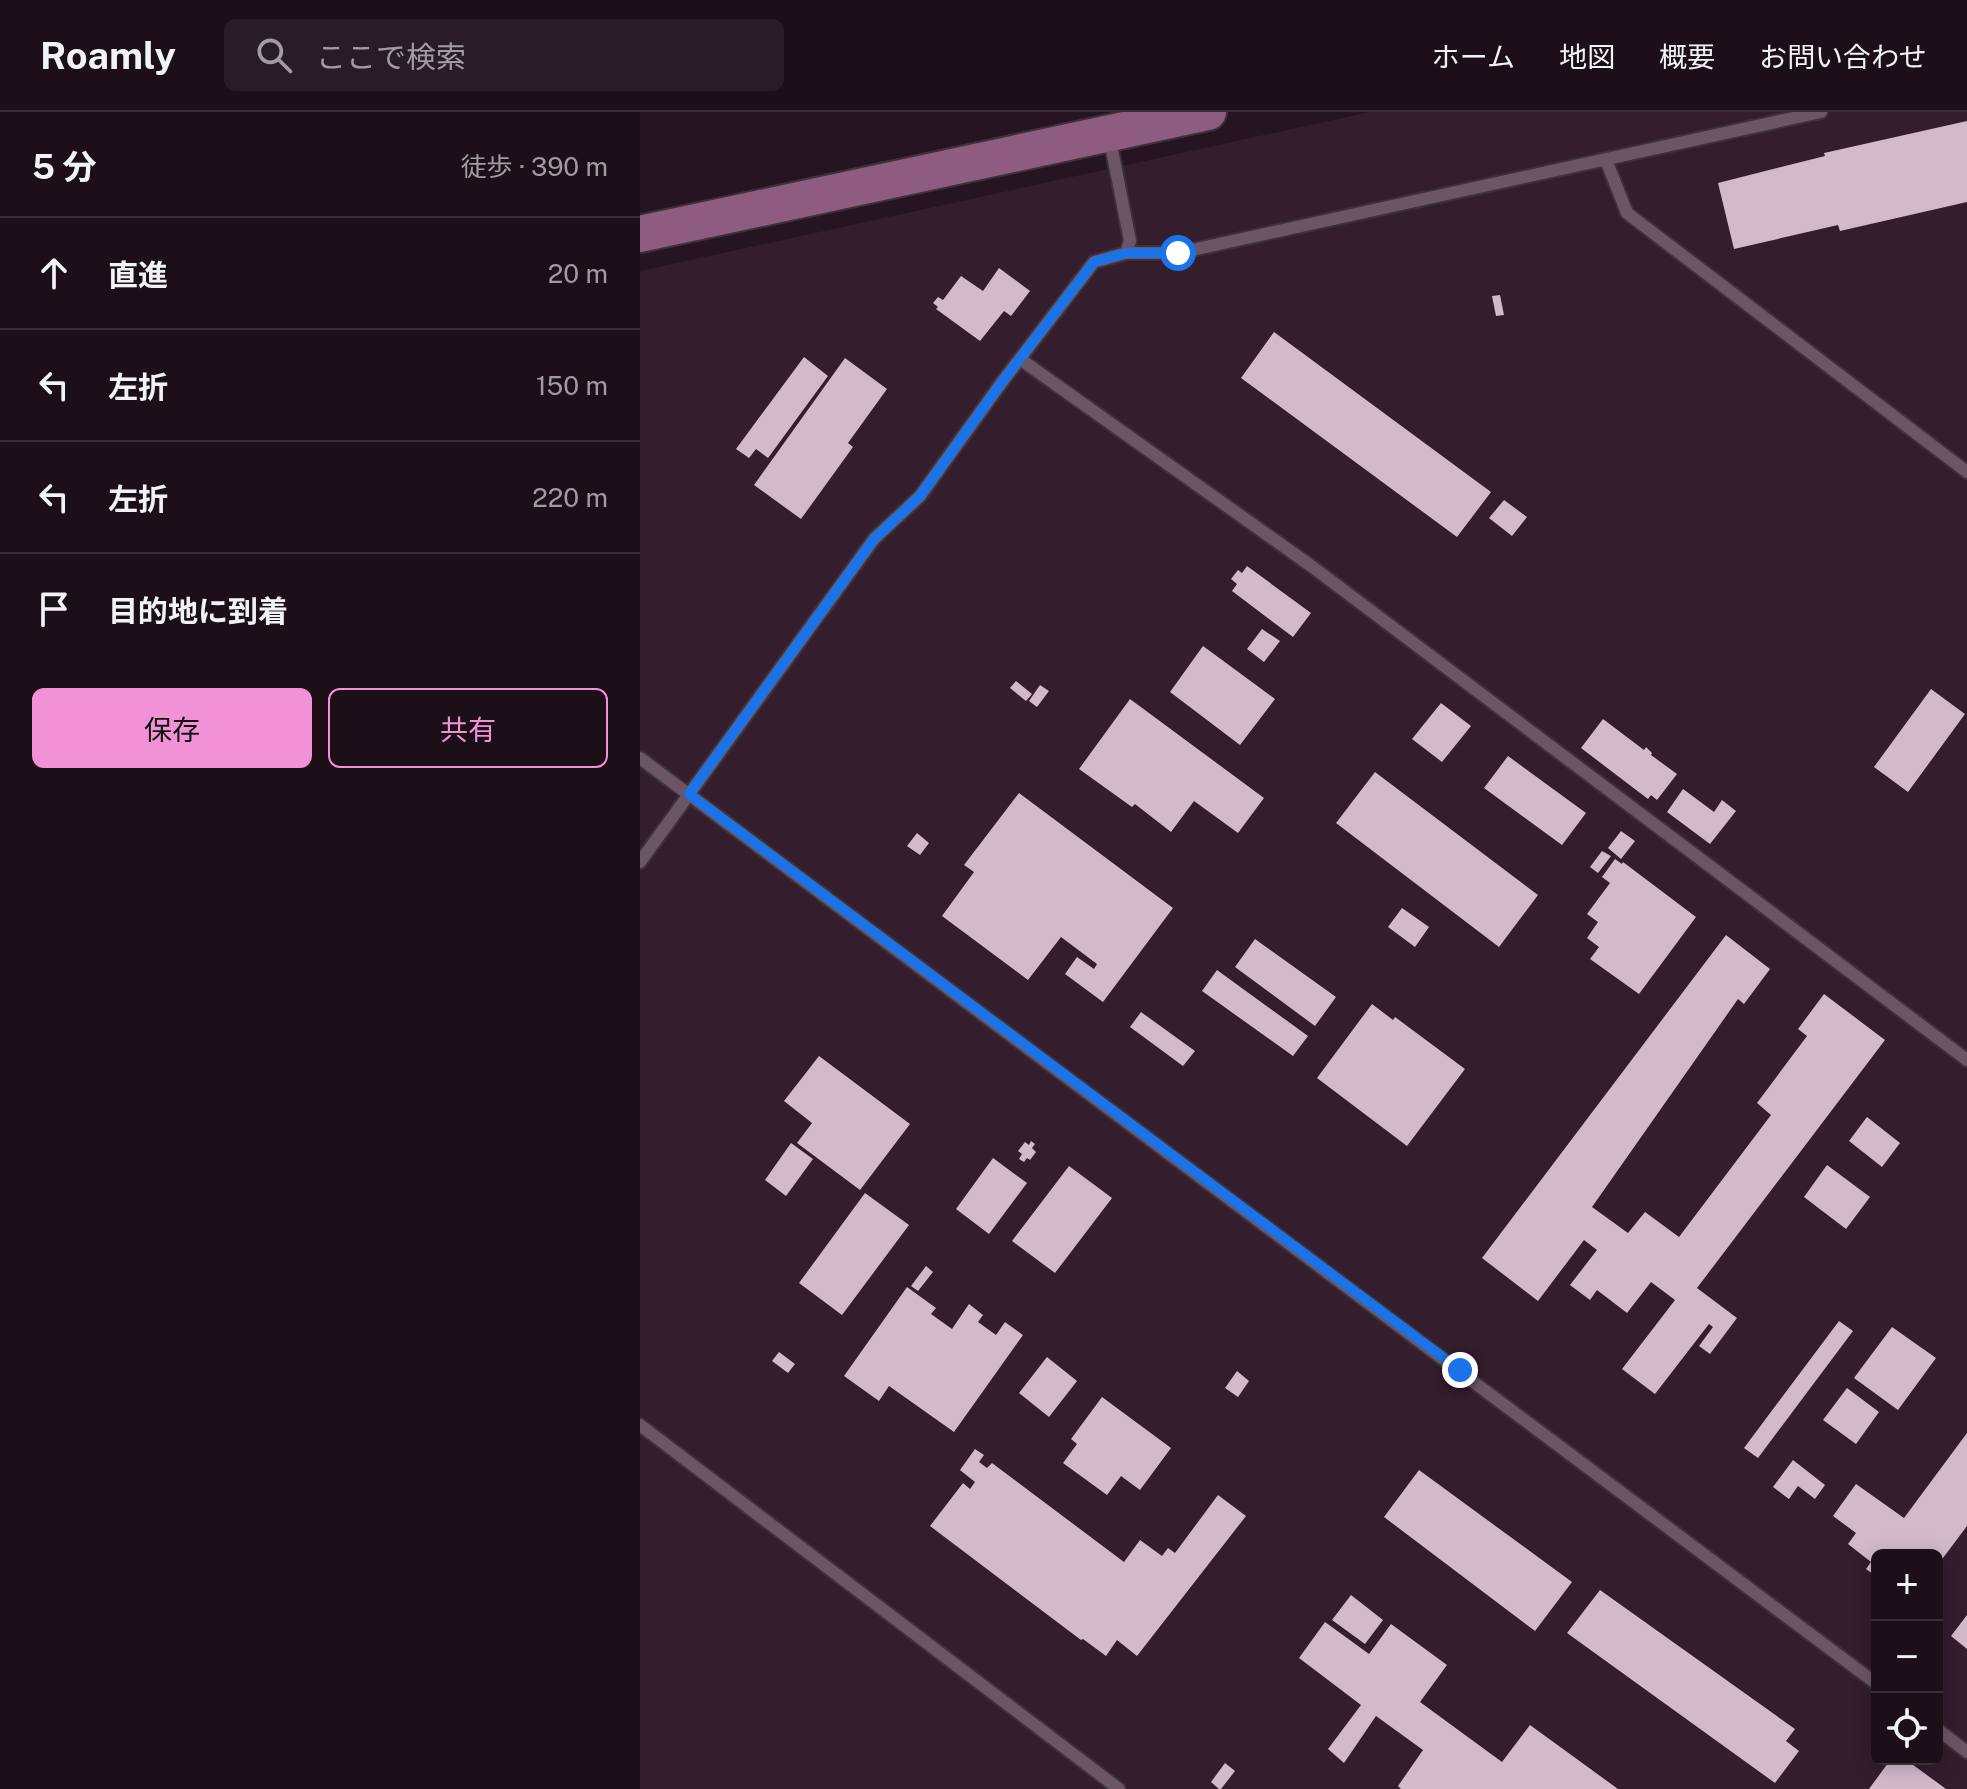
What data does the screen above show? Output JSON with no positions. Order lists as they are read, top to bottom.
{
  "page": {
    "header": "Roamly",
    "search": "ここで検索",
    "nav": [
      "ホーム",
      "地図",
      "概要",
      "お問い合わせ"
    ],
    "heading": ["5 分", "徒歩 · 390 m"],
    "list": [
      ["直進", "20 m"],
      ["左折", "150 m"],
      ["左折", "220 m"],
      "目的地に到着"
    ],
    "buttons": ["保存", "共有"],
    "map_buttons": ["+", "−"]
  }
}
